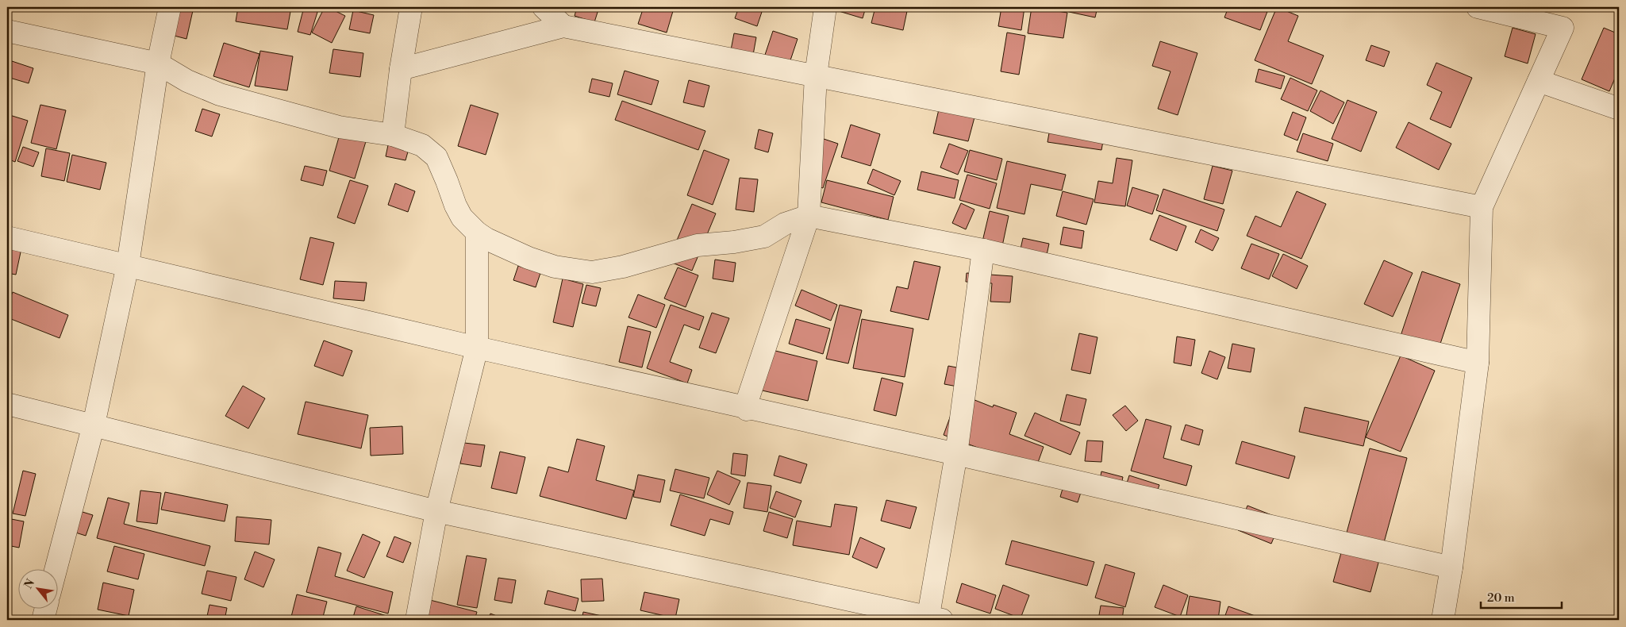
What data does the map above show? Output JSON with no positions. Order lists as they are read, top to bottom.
{
  "scale_bar": "20 m",
  "north": "top left"
}
